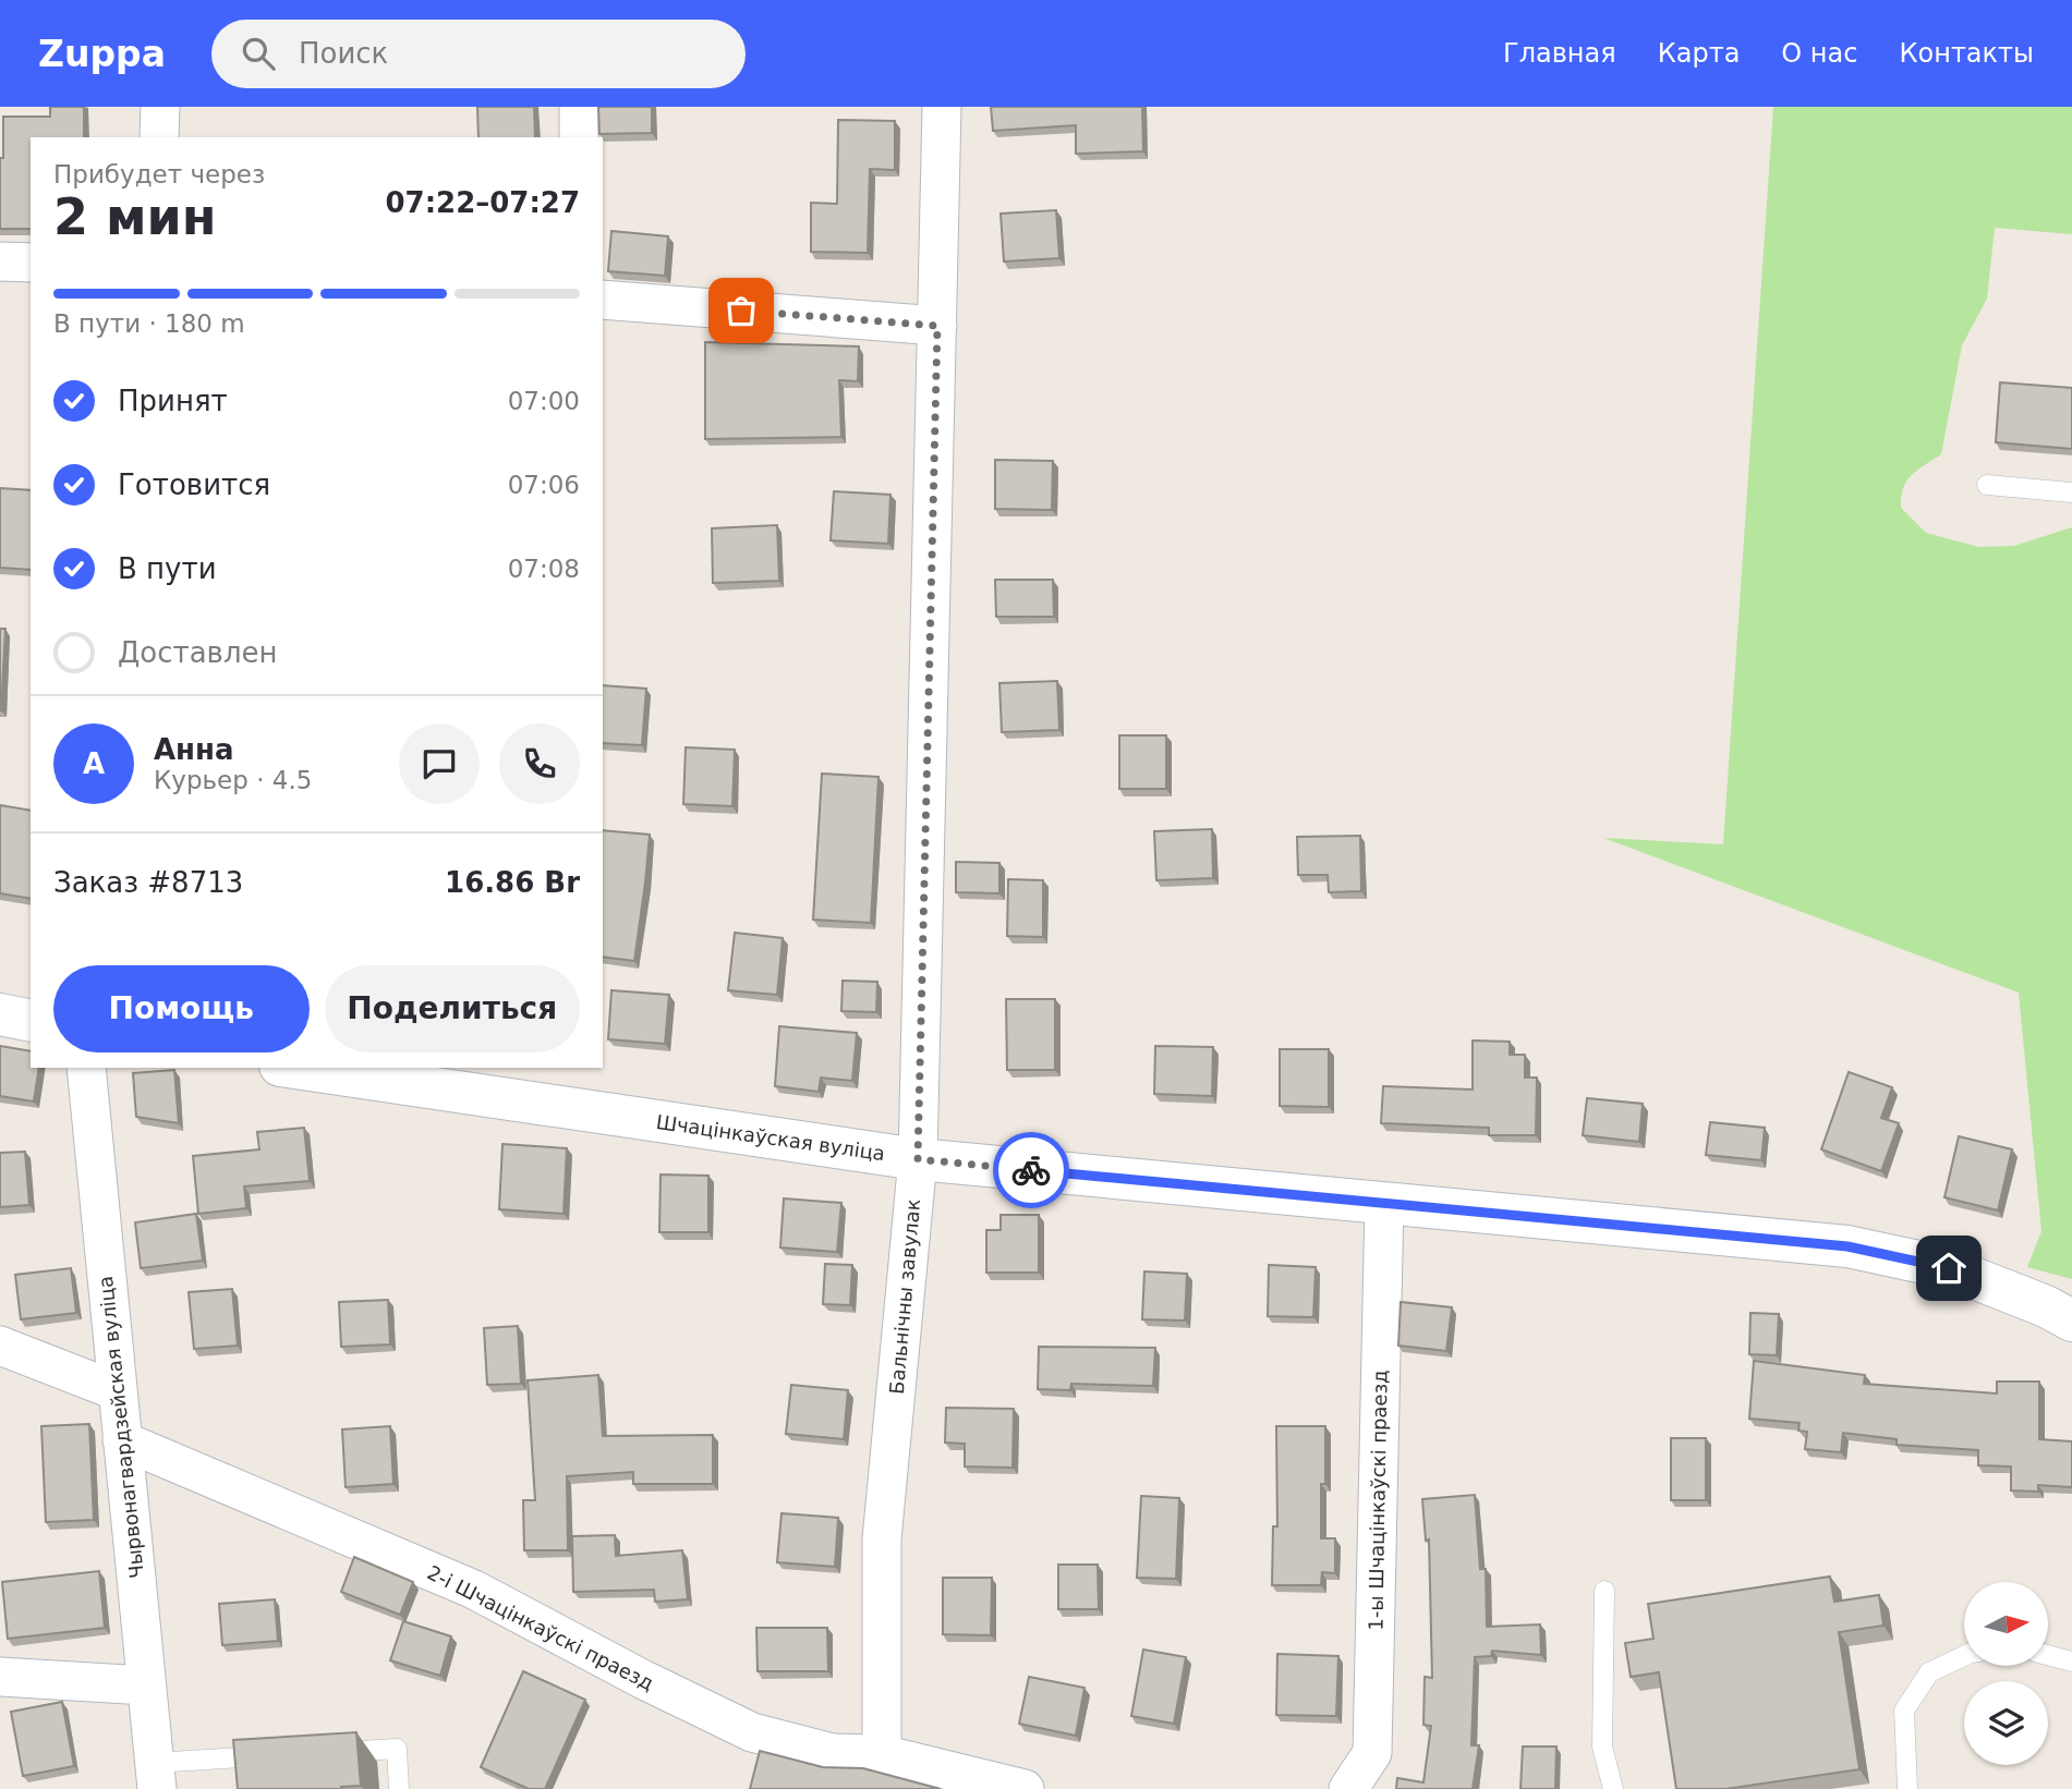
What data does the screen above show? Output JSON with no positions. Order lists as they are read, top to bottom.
{
  "streets": {
    "street": [
      "Шчацінкаўская вуліца",
      "Бальнічны завулак",
      "Чырвонагвардзейская вуліца",
      "1-ы Шчацінкаўскі праезд",
      "2-і Шчацінкаўскі праезд"
    ]
  },
  "crossings": [
    ["Шчацінкаўская вуліца", "Бальнічны завулак"],
    ["Шчацінкаўская вуліца", "1-ы Шчацінкаўскі праезд"],
    ["Бальнічны завулак", "2-і Шчацінкаўскі праезд"],
    ["Чырвонагвардзейская вуліца", "2-і Шчацінкаўскі праезд"]
  ],
  "north": "right",
  "page": {
    "header": "Zuppa",
    "search": "Поиск",
    "nav": [
      "Главная",
      "Карта",
      "О нас",
      "Контакты"
    ],
    "heading": ["2 мин", "Прибудет через", "07:22–07:27"],
    "panel": [
      "Анна",
      "Курьер · 4.5",
      "Заказ #8713",
      "16.86 Br"
    ],
    "bar": "В пути · 180 m",
    "list": [
      ["Принят", "07:00"],
      ["Готовится", "07:06"],
      ["В пути", "07:08"],
      "Доставлен"
    ],
    "round": "А",
    "buttons": ["Помощь", "Поделиться"]
  }
}
